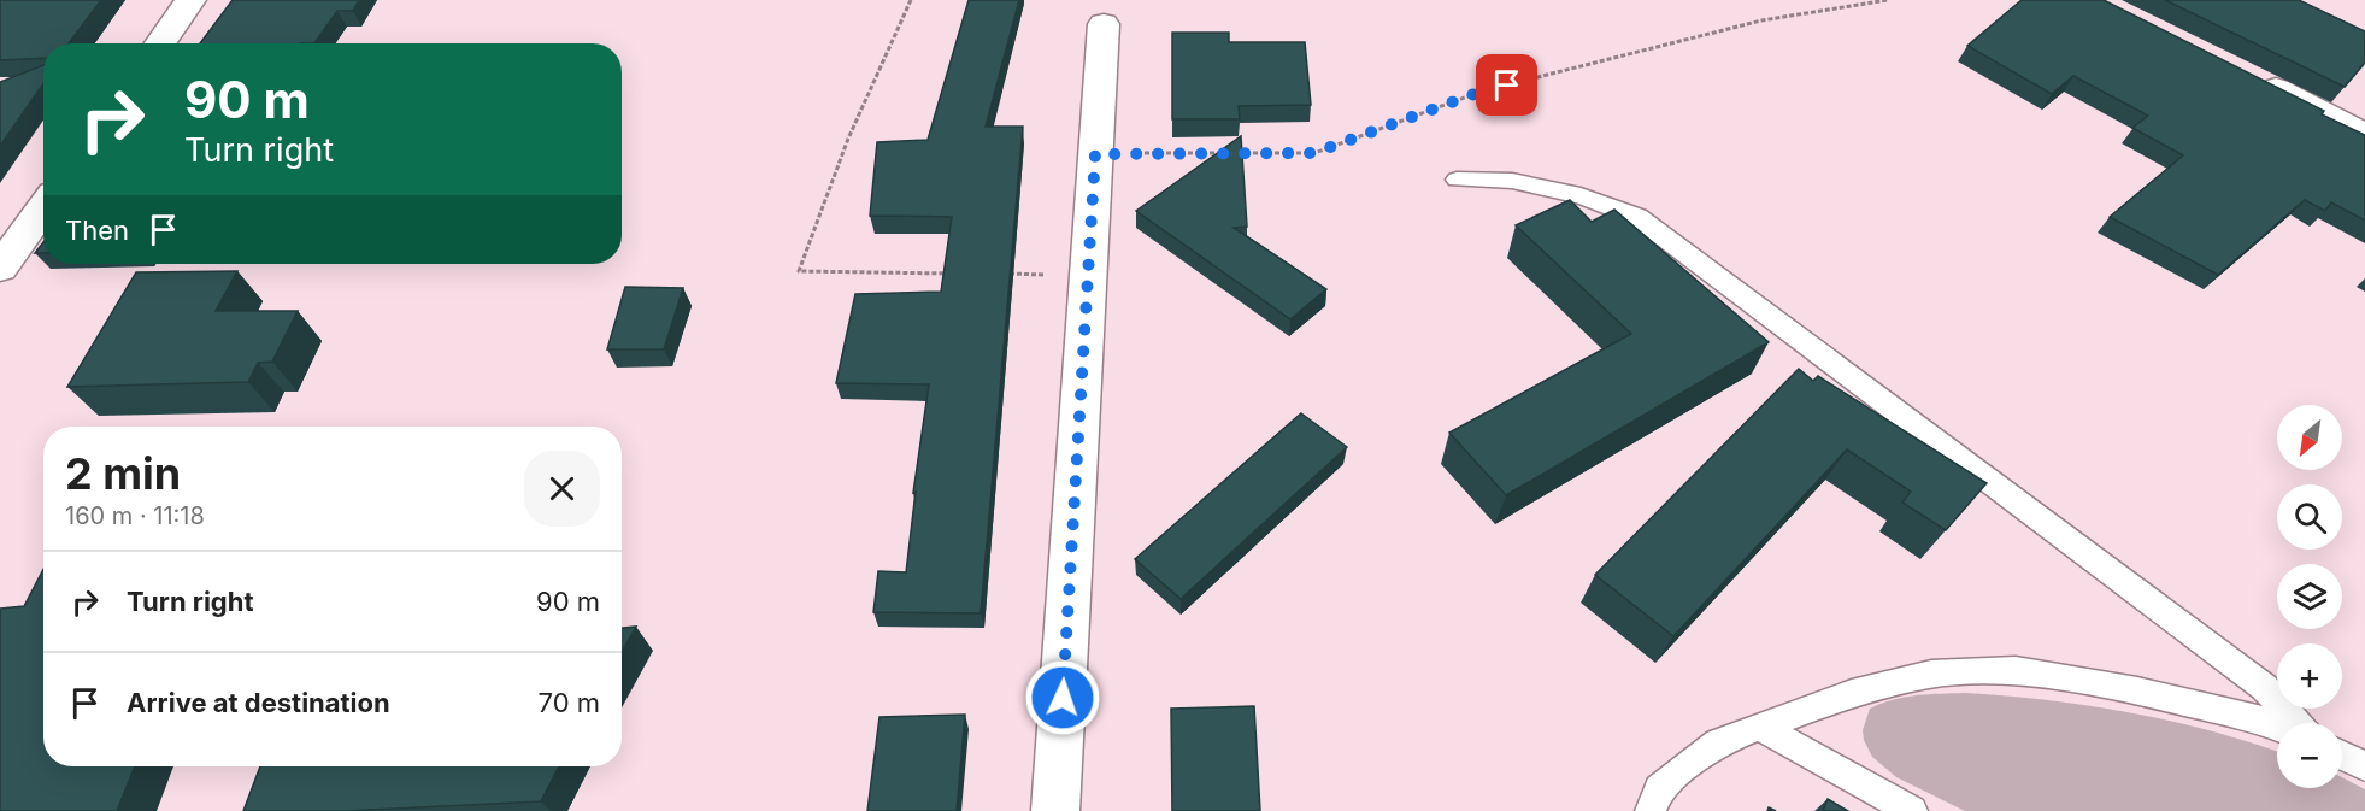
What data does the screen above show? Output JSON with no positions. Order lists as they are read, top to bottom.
{
  "north": "bottom left",
  "page": {
    "turn": ["90 m", "Turn right"],
    "then": "Then",
    "map_buttons": ["+", "−"],
    "heading": ["2 min", "160 m · 11:18"],
    "list": [
      {
        "name": "Turn right",
        "value": "90 m"
      },
      {
        "name": "Arrive at destination",
        "value": "70 m"
      }
    ]
  }
}
